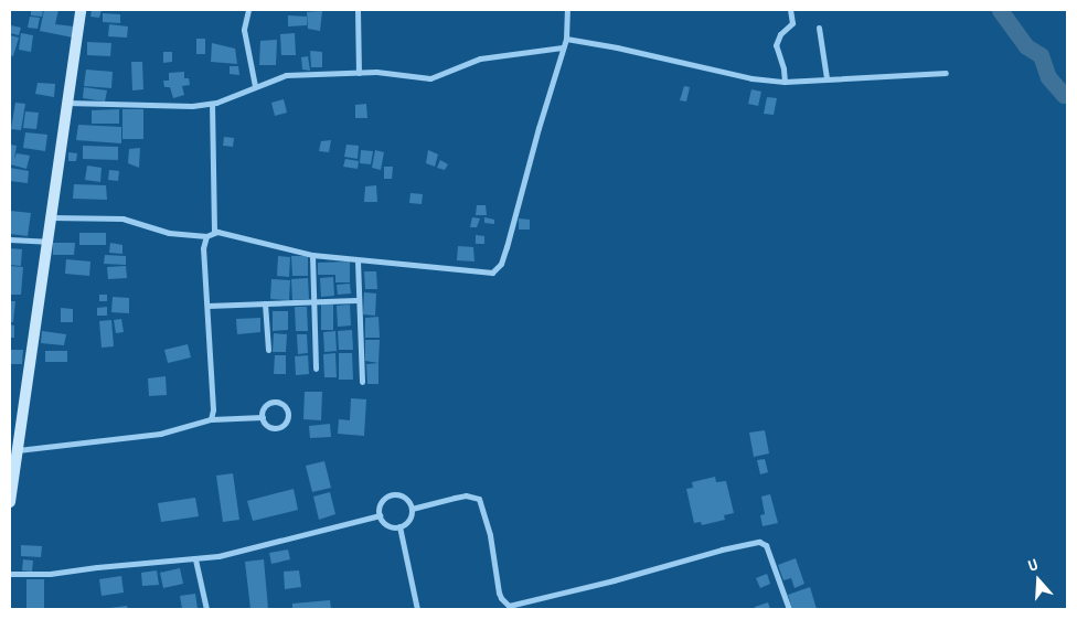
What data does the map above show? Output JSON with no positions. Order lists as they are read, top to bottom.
{
  "north": "top"
}
